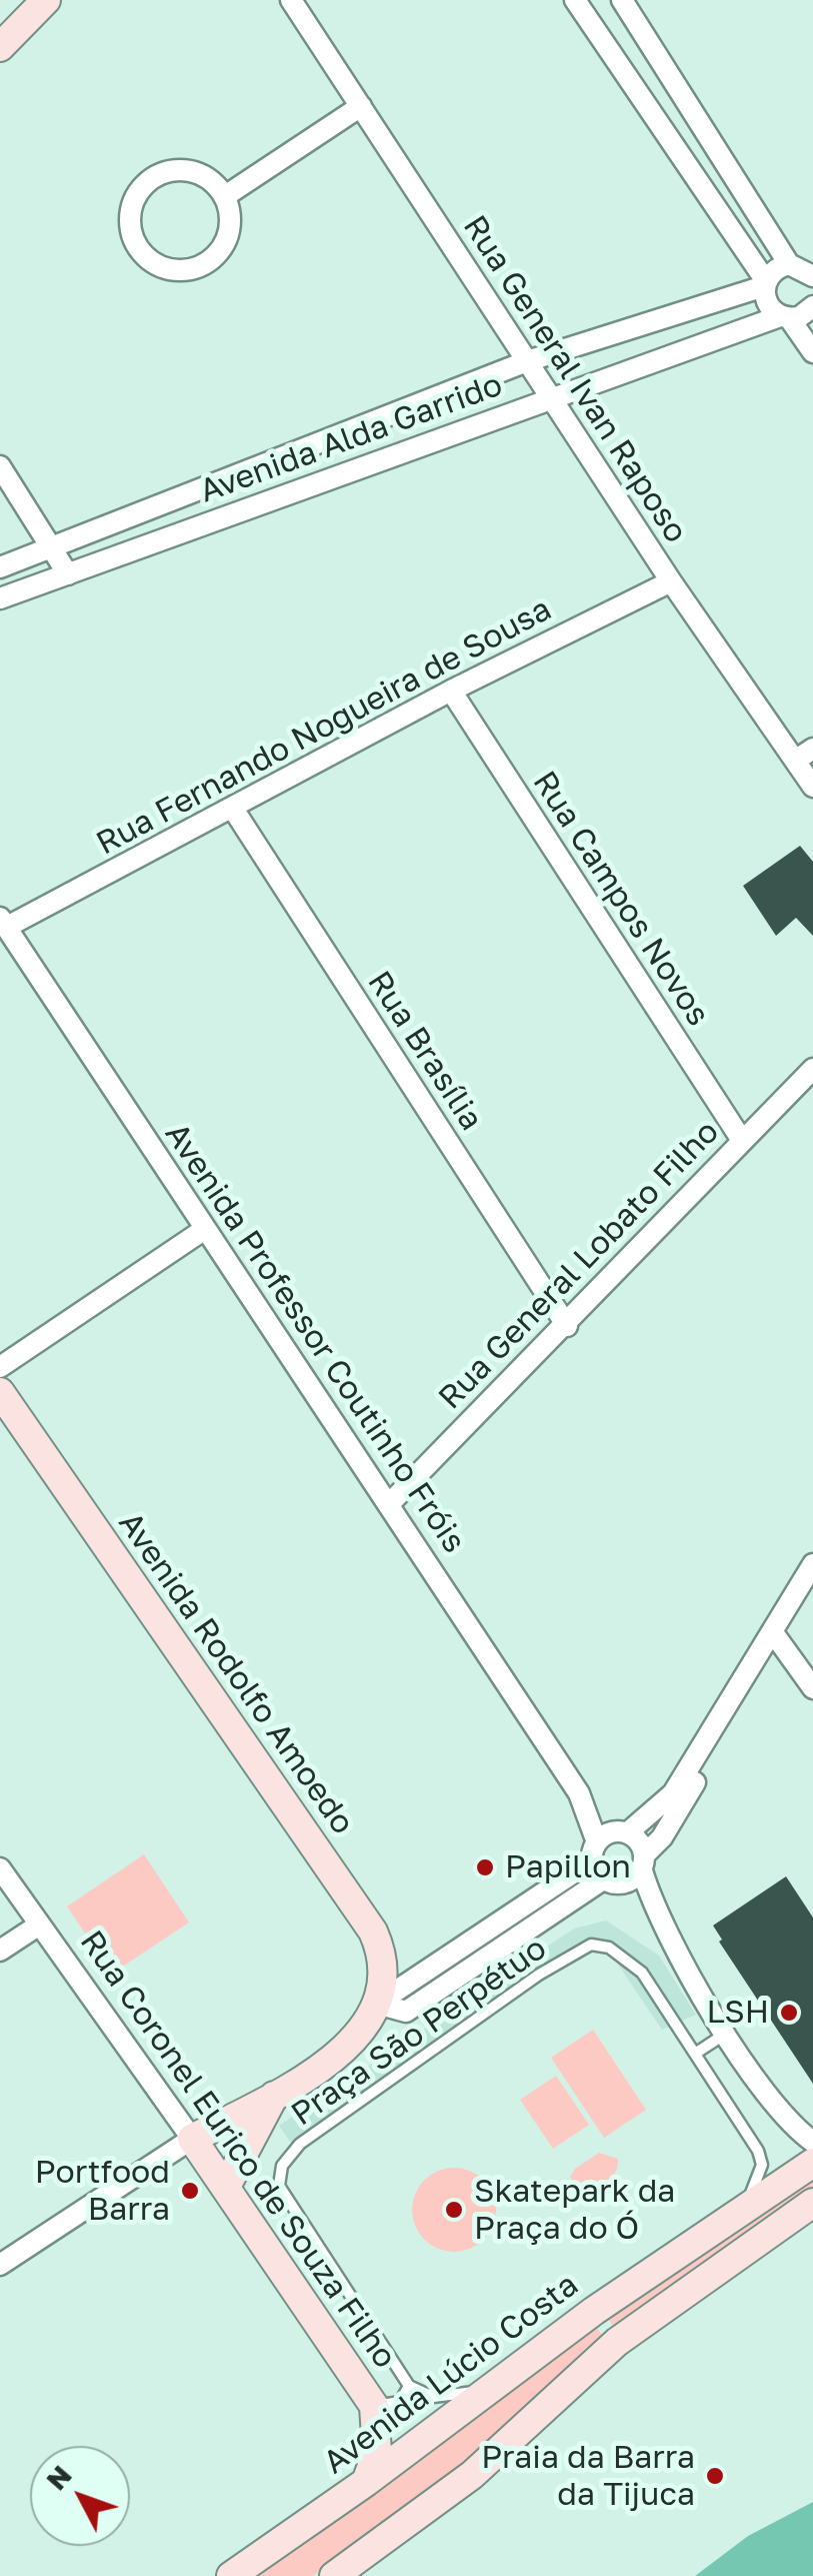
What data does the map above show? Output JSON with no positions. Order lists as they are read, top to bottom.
{
  "streets": {
    "street": [
      "Rua General Ivan Raposo",
      "Avenida Alda Garrido",
      "Rua Fernando Nogueira de Sousa",
      "Rua Campos Novos",
      "Rua Brasília",
      "Rua General Lobato Filho",
      "Avenida Professor Coutinho Fróis",
      "Avenida Rodolfo Amoedo",
      "Rua Coronel Eurico de Souza Filho",
      "Avenida Lúcio Costa"
    ],
    "lane": ["Praça São Perpétuo"]
  },
  "crossings": [
    ["Rua General Ivan Raposo", "Avenida Alda Garrido"],
    ["Rua General Ivan Raposo", "Rua Fernando Nogueira de Sousa"],
    ["Rua Fernando Nogueira de Sousa", "Rua Campos Novos"],
    ["Rua Fernando Nogueira de Sousa", "Rua Brasília"],
    ["Rua Fernando Nogueira de Sousa", "Avenida Professor Coutinho Fróis"],
    ["Rua Campos Novos", "Rua General Lobato Filho"],
    ["Rua Brasília", "Rua General Lobato Filho"],
    ["Rua General Lobato Filho", "Avenida Professor Coutinho Fróis"],
    ["Praça São Perpétuo", "Avenida Lúcio Costa"],
    ["Rua Coronel Eurico de Souza Filho", "Avenida Lúcio Costa"]
  ],
  "places": [
    "Papillon",
    "LSH",
    "Portfood Barra",
    "Skatepark da Praça do Ó",
    "Praia da Barra da Tijuca"
  ],
  "north": "top left"
}
